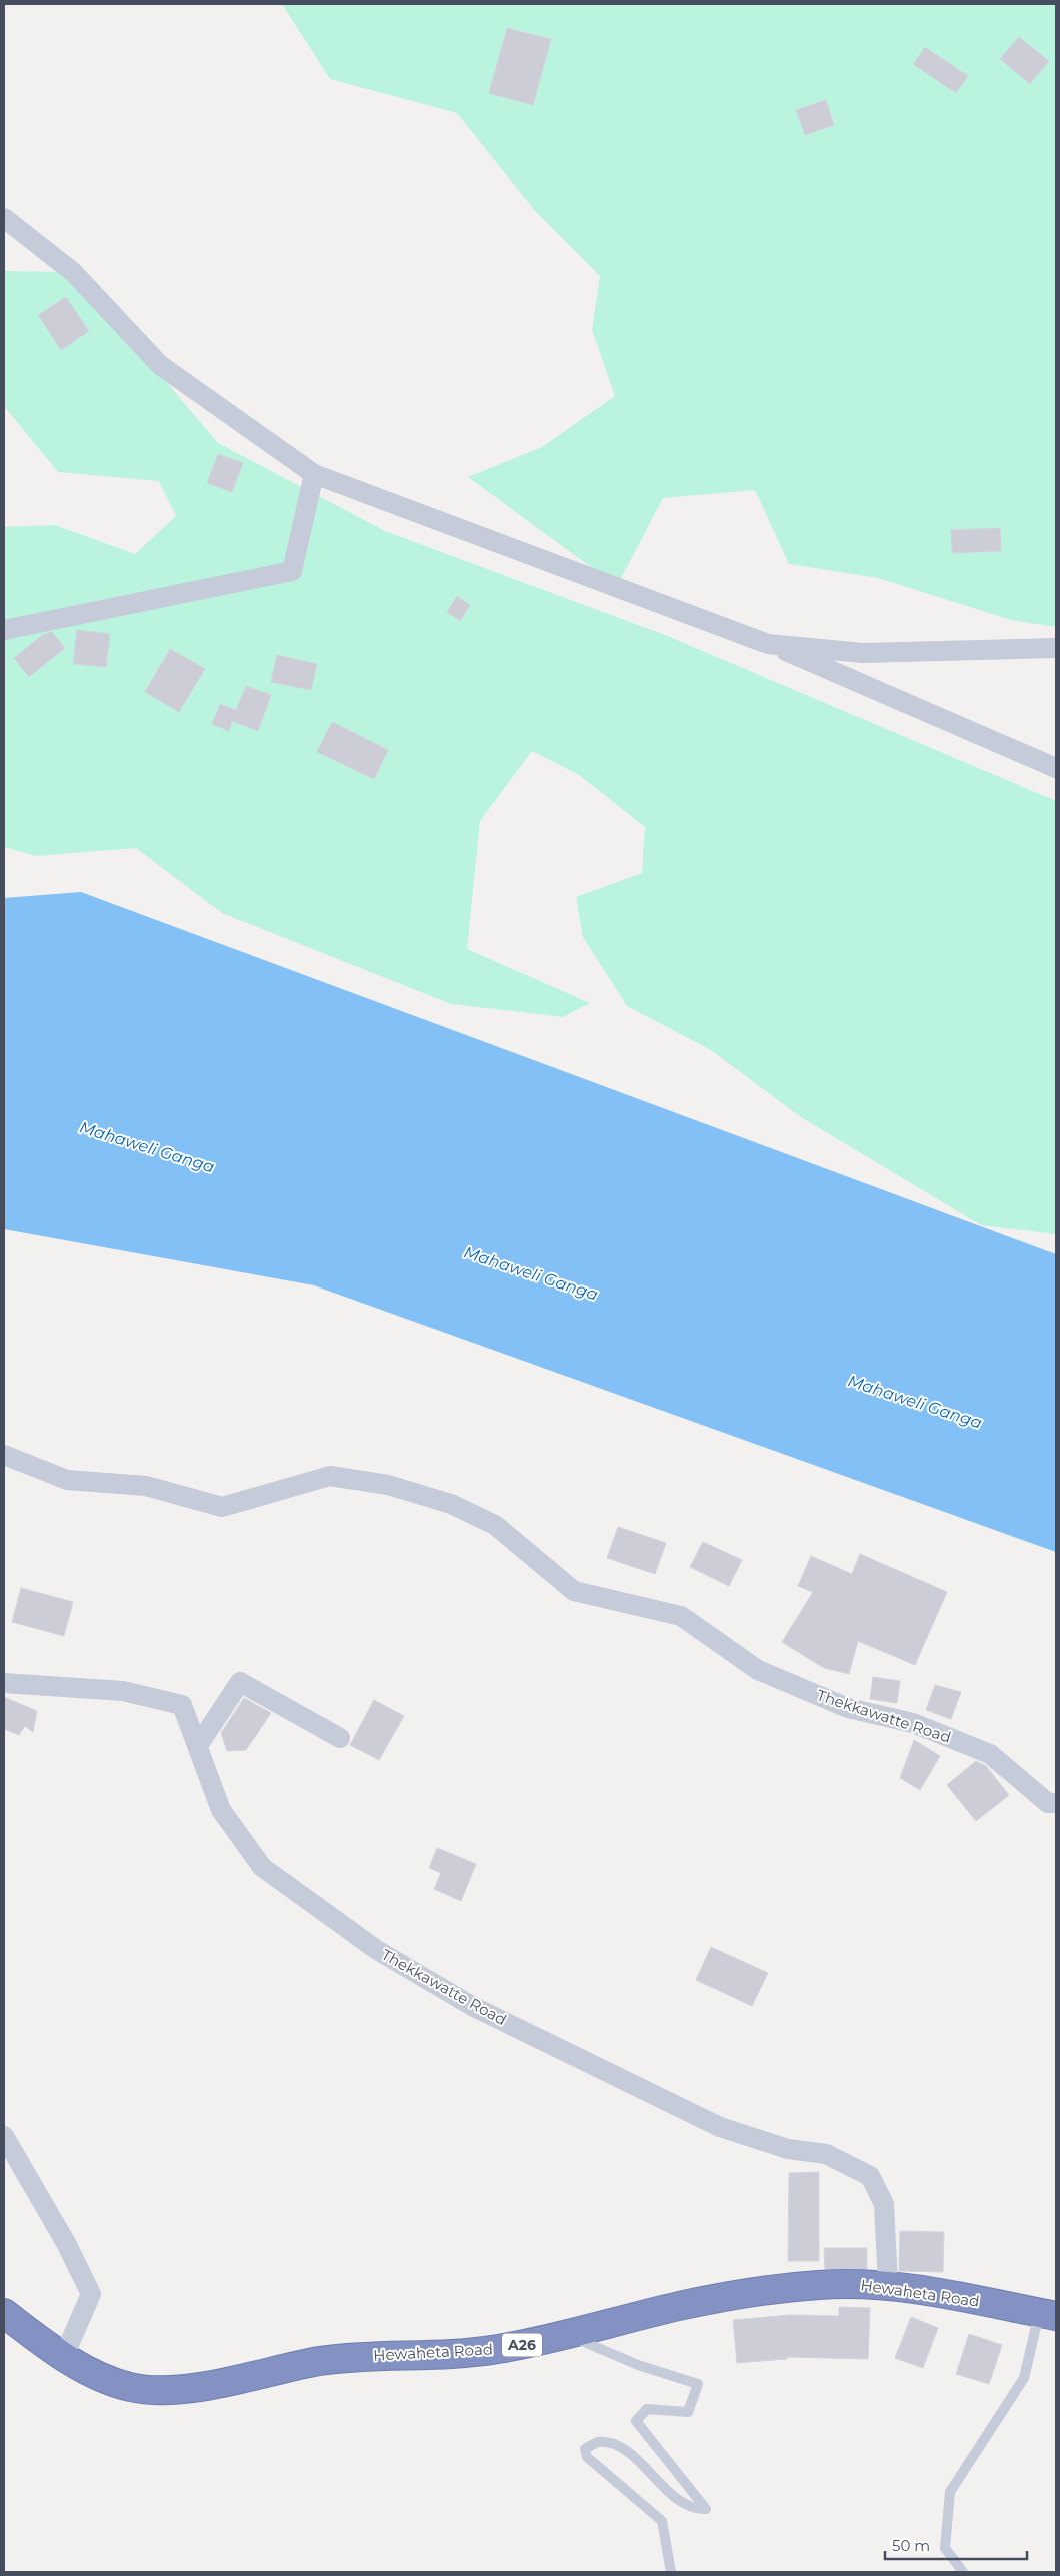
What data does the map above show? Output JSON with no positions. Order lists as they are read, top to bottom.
{
  "streets": {
    "highway": ["Hewaheta Road", "A26"],
    "street": ["Thekkawatte Road"]
  },
  "crossings": [
    ["Thekkawatte Road", "Hewaheta Road"]
  ],
  "water": ["Mahaweli Ganga"],
  "scale_bar": "50 m"
}
